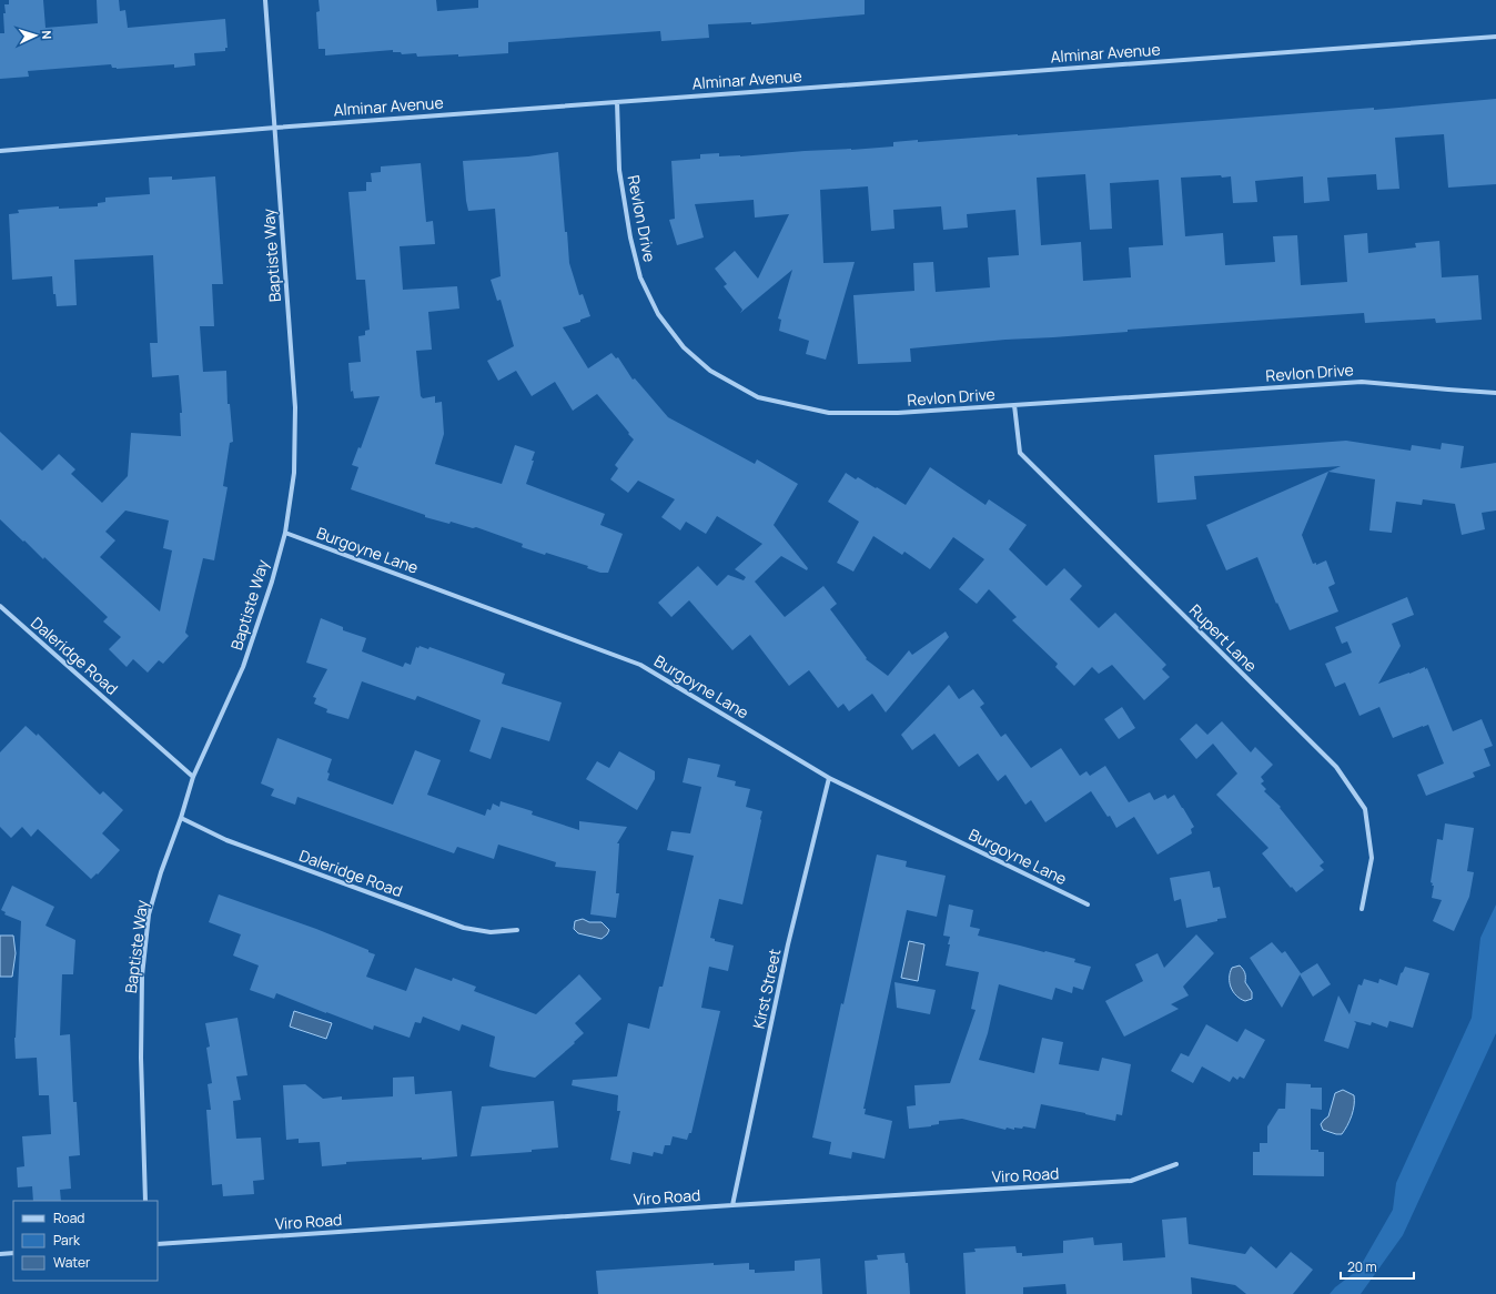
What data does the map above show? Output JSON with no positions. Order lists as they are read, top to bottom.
{
  "streets": {
    "street": [
      "Alminar Avenue",
      "Revlon Drive",
      "Baptiste Way",
      "Burgoyne Lane",
      "Rupert Lane",
      "Daleridge Road",
      "Kirst Street",
      "Viro Road"
    ]
  },
  "crossings": [
    ["Alminar Avenue", "Revlon Drive"],
    ["Alminar Avenue", "Baptiste Way"],
    ["Revlon Drive", "Rupert Lane"],
    ["Baptiste Way", "Burgoyne Lane"],
    ["Baptiste Way", "Daleridge Road"],
    ["Burgoyne Lane", "Kirst Street"],
    ["Kirst Street", "Viro Road"]
  ],
  "legend": ["Road", "Park", "Water"],
  "scale_bar": "20 m",
  "north": "right"
}
